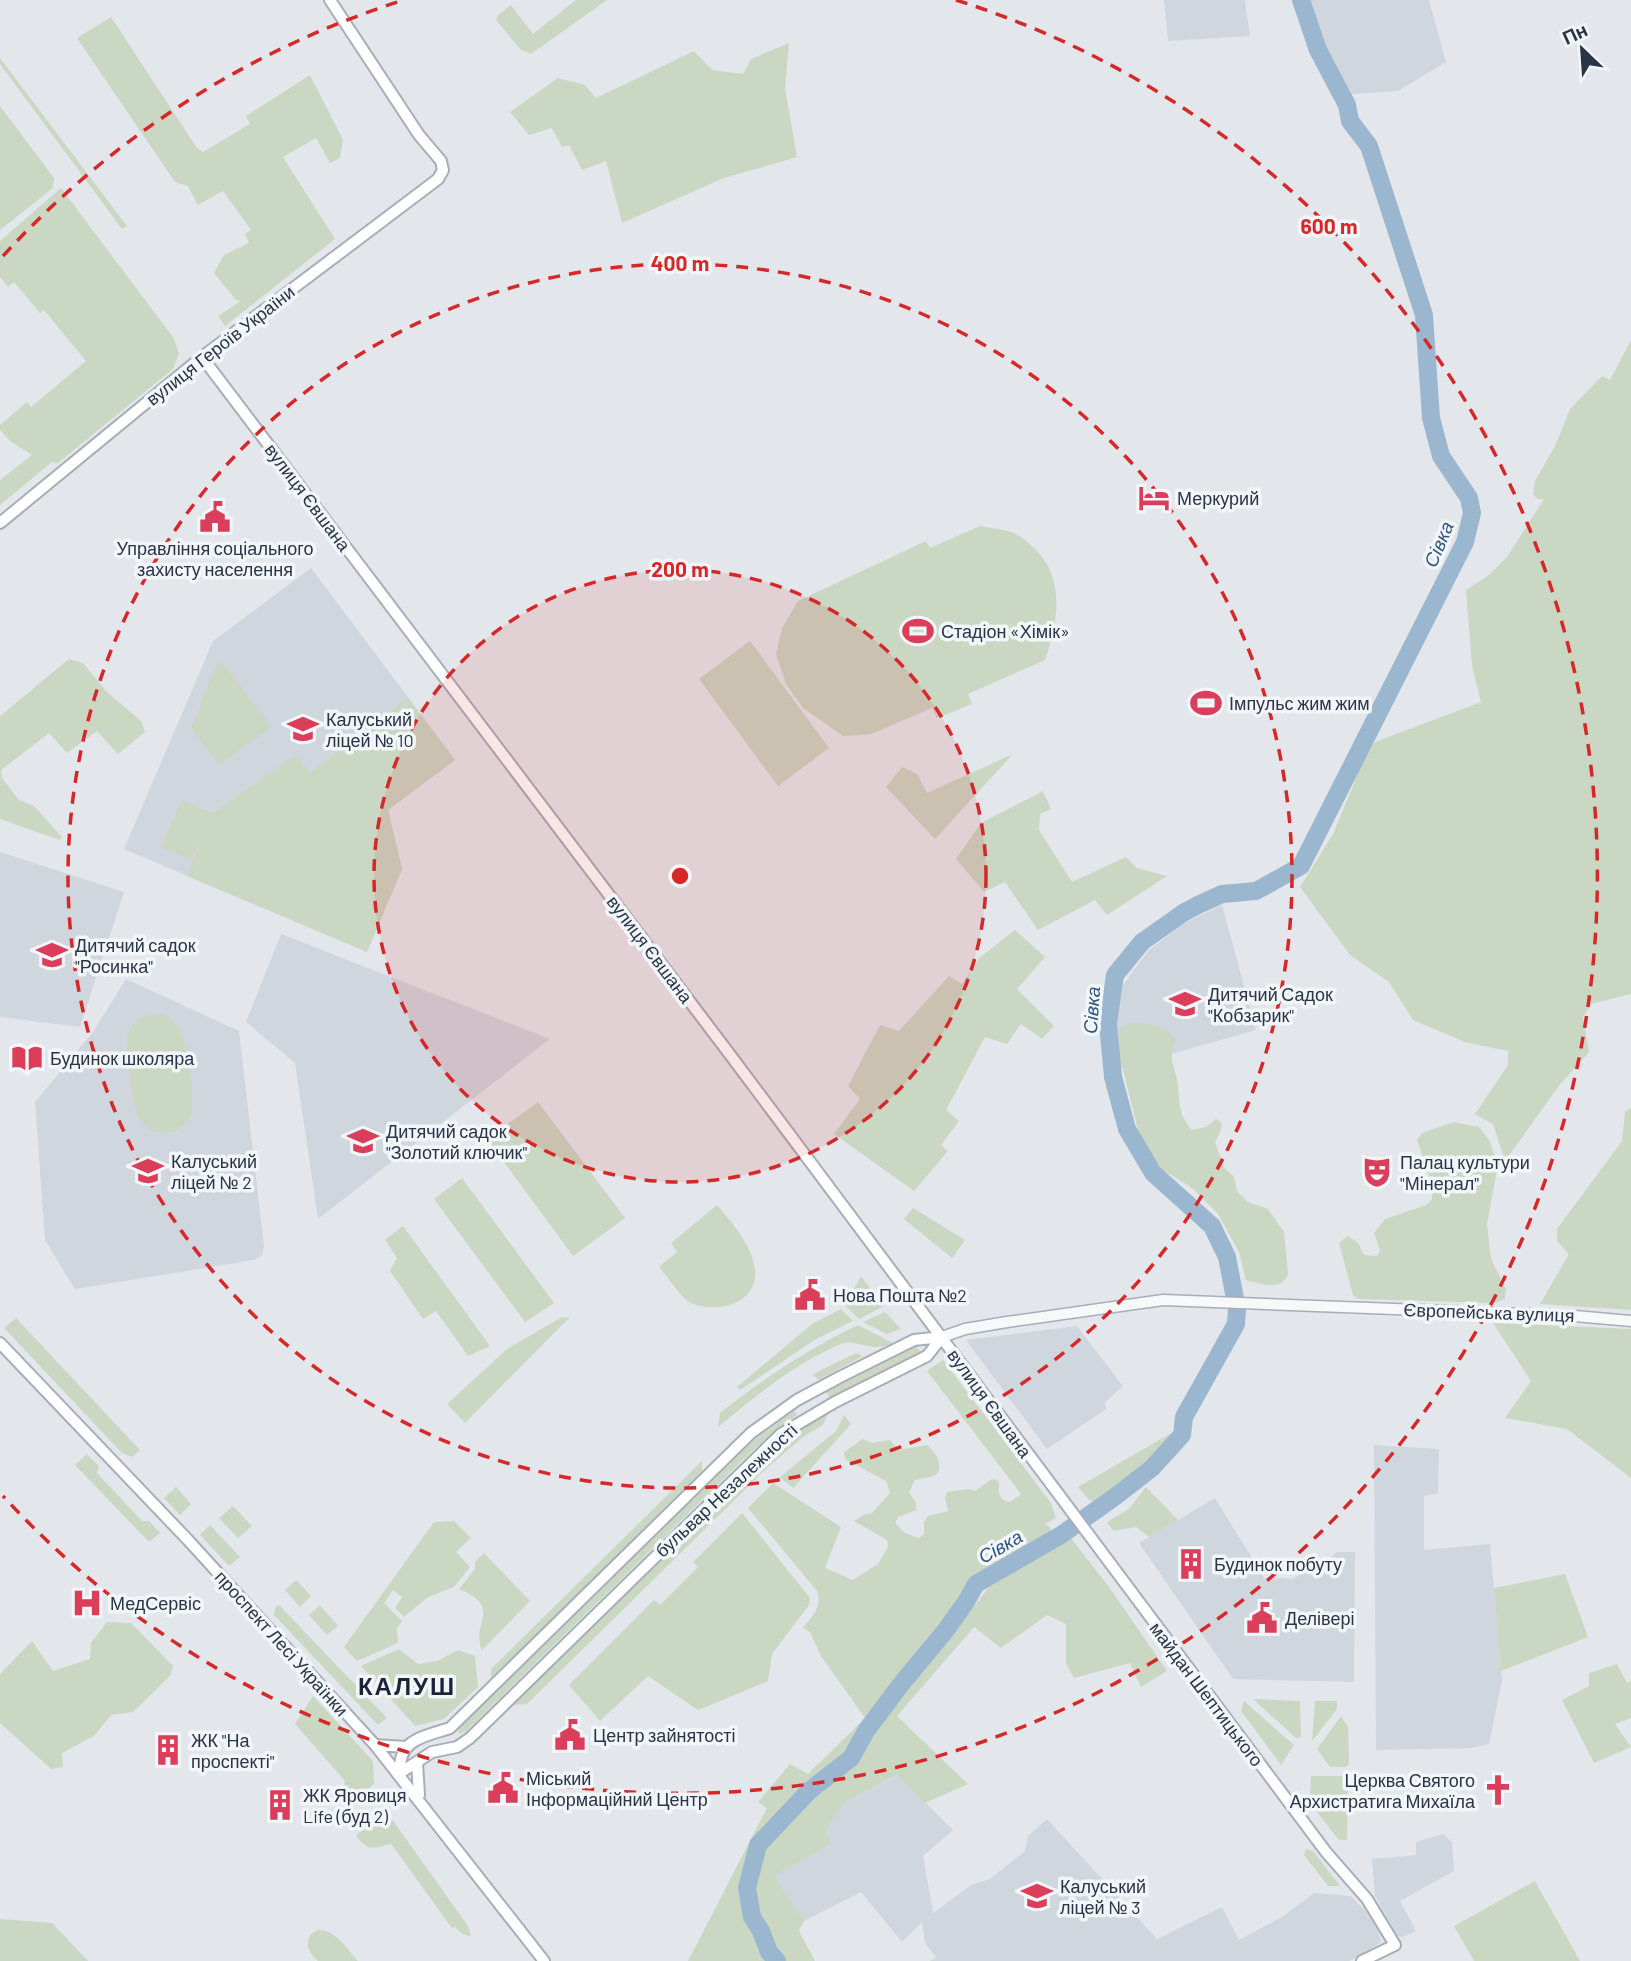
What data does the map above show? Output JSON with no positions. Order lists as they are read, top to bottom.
{
  "streets": {
    "main road": [
      "вулиця Героїв України",
      "вулиця Євшана",
      "бульвар Незалежності",
      "проспект Лесі Українки",
      "майдан Шептицького"
    ],
    "street": ["Європейська вулиця"]
  },
  "crossings": [
    ["вулиця Героїв України", "вулиця Євшана"],
    ["вулиця Євшана", "Європейська вулиця"],
    ["вулиця Євшана", "бульвар Незалежності"],
    ["вулиця Євшана", "майдан Шептицького"],
    ["Європейська вулиця", "бульвар Незалежності"],
    ["бульвар Незалежності", "проспект Лесі Українки"]
  ],
  "districts": ["КАЛУШ"],
  "water": ["Сівка"],
  "places": {
    "hotel": ["Меркурий"],
    "public building": [
      "Управління соціального захисту населення",
      "Нова Пошта №2",
      "Делівері",
      "Центр зайнятості",
      "Міський Інформаційний Центр"
    ],
    "sports": ["Стадіон «Хімік»", "Імпульс жим жим"],
    "school or university": [
      "Калуський ліцей № 10",
      "Дитячий садок \"Росинка\"",
      "Дитячий Садок \"Кобзарик\"",
      "Дитячий садок \"Золотий ключик\"",
      "Калуський ліцей № 2",
      "Калуський ліцей № 3"
    ],
    "library": ["Будинок школяра"],
    "theatre": ["Палац культури \"Мінерал\""],
    "building": ["Будинок побуту", "ЖК \"На проспекті\"", "ЖК Яровиця Life (буд 2)"],
    "hospital": ["МедСервіс"],
    "church": ["Церква Святого Архистратига Михаїла"]
  },
  "north": "top left",
  "rings": ["600 m", "400 m", "200 m"]
}
